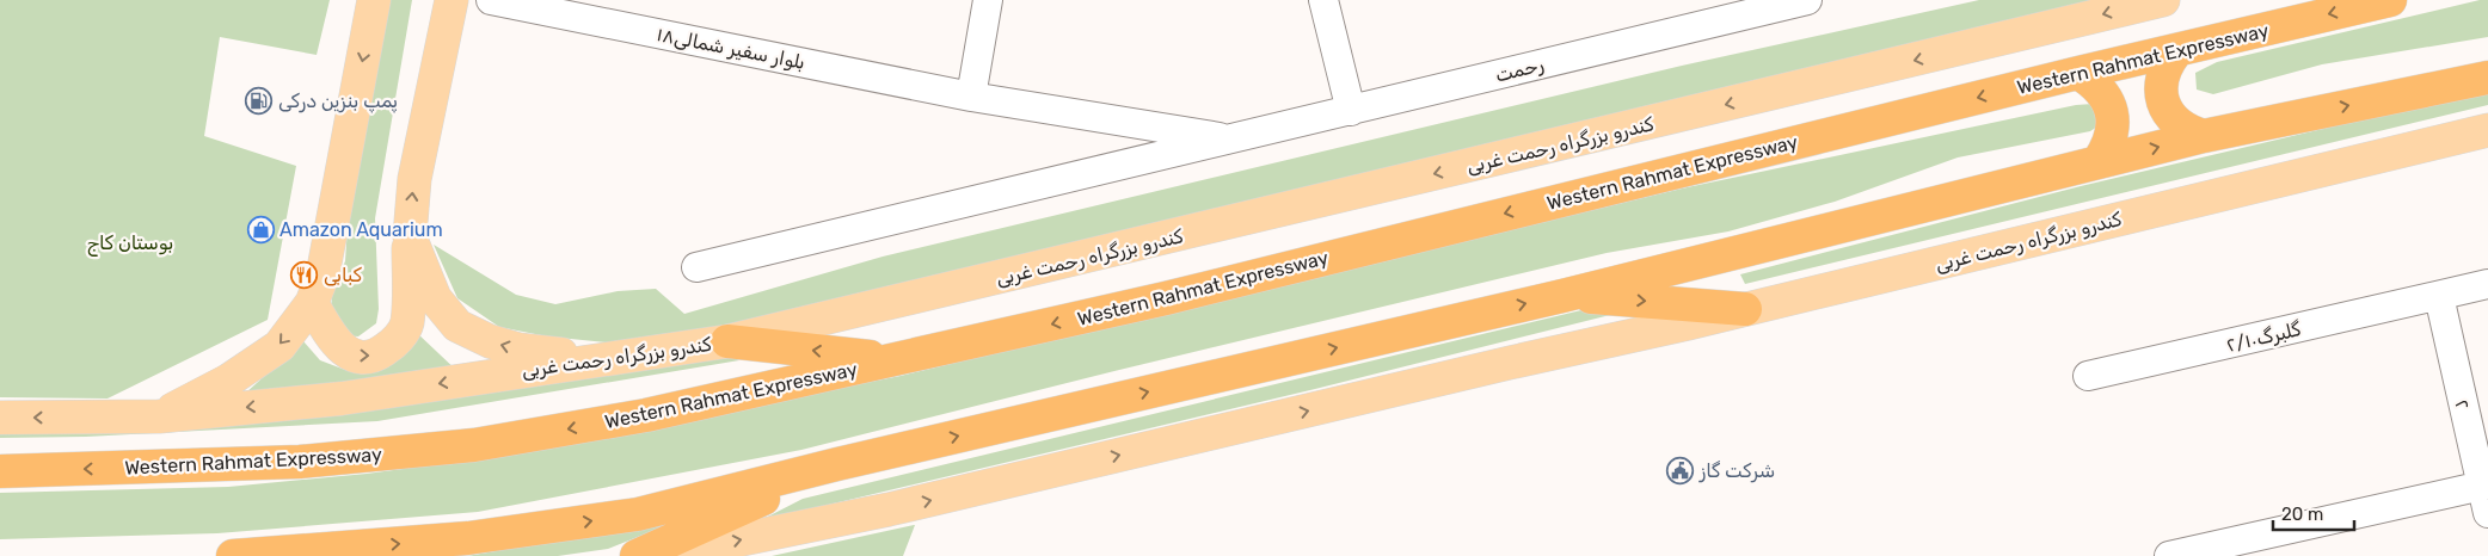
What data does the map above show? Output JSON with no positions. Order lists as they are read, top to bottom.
{
  "streets": {
    "highway": ["Western Rahmat Expressway"],
    "main road": ["کندرو بزرگراه رحمت غربی"],
    "street": [
      "بلوار سفیر شمالی۱۸",
      "رحمت",
      "گلبرگ۲/۱۰",
      "۲"
    ]
  },
  "crossings": [
    ["بلوار سفیر شمالی۱۸", "رحمت"],
    ["گلبرگ۲/۱۰", "۲"]
  ],
  "parks": ["بوستان کاج"],
  "places": {
    "fuel station": ["پمپ بنزین درکی"],
    "shop": ["Amazon Aquarium"],
    "restaurant": ["کبابی"],
    "public building": ["شرکت گاز"]
  },
  "scale_bar": "20 m"
}
